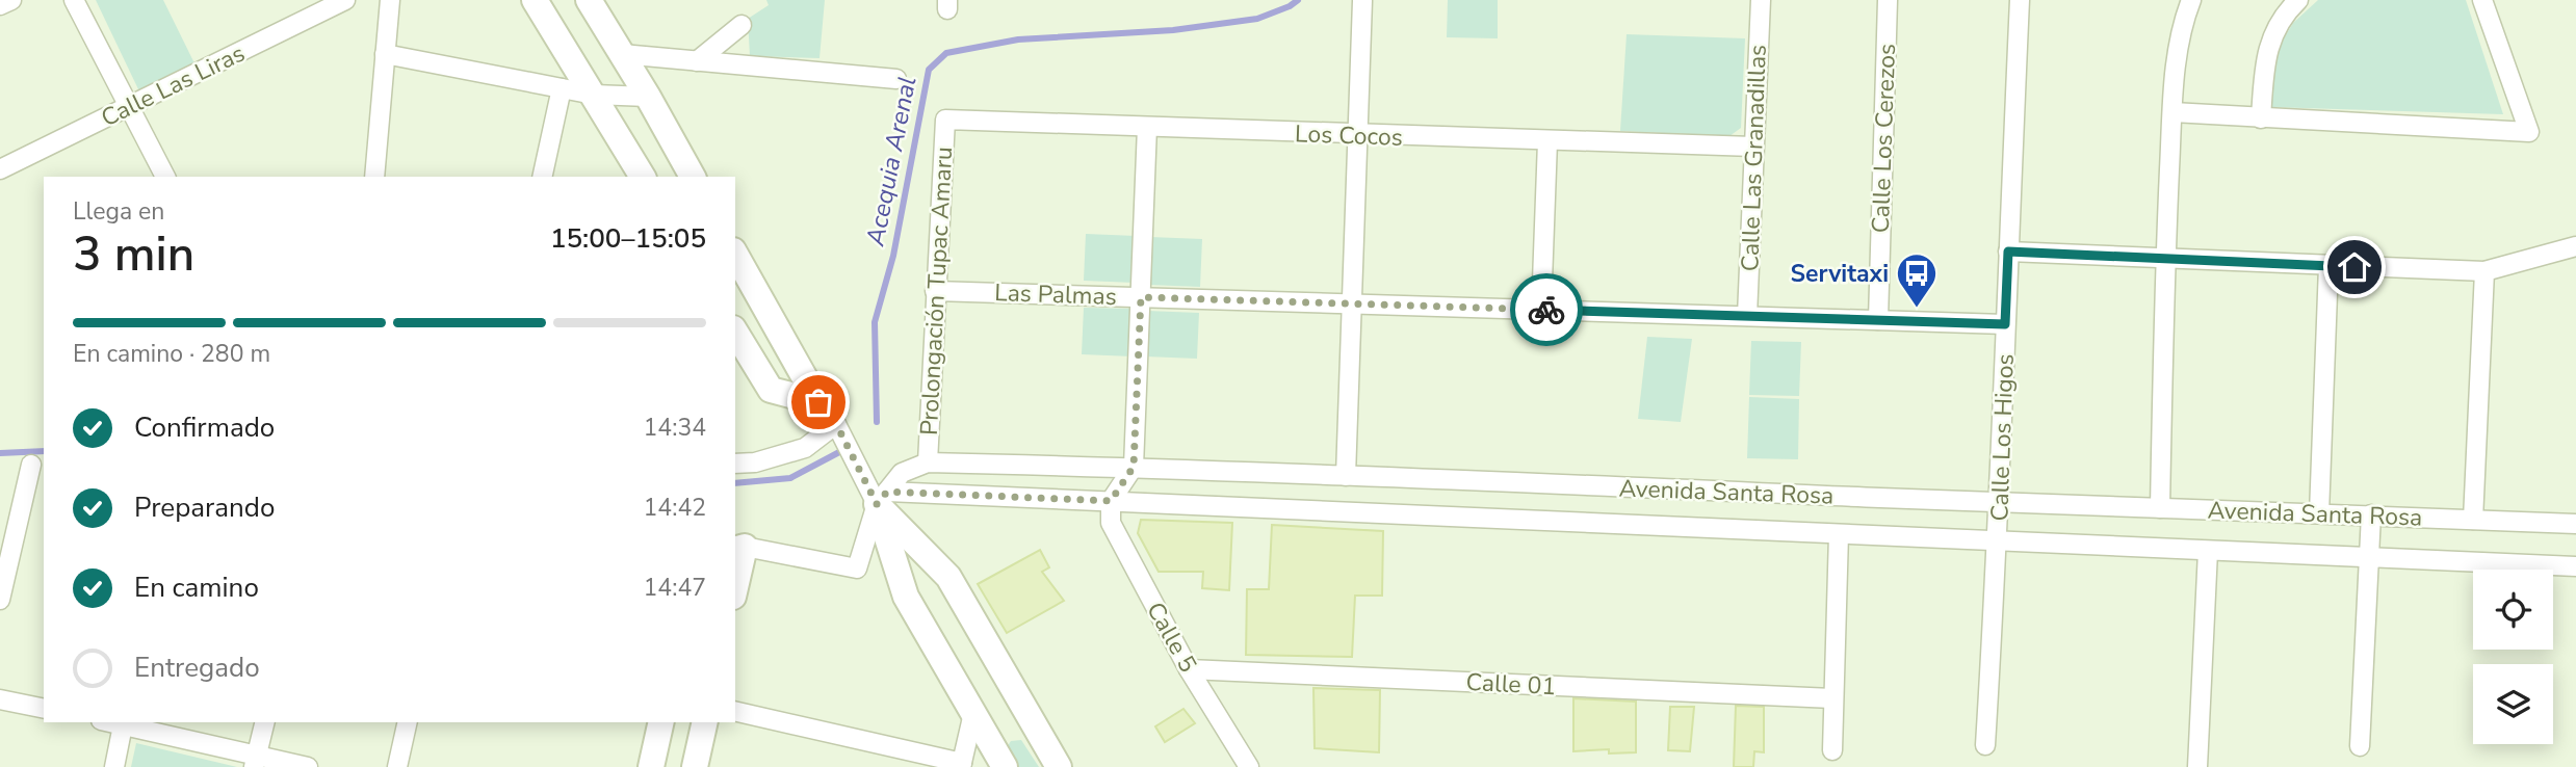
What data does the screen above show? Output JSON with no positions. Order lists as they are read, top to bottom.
{
  "streets": {
    "street": [
      "Calle Las Liras",
      "Los Cocos",
      "Calle Los Cerezos",
      "Calle Las Granadillas",
      "Prolongación Tupac Amaru",
      "Las Palmas",
      "Calle Los Higos",
      "Avenida Santa Rosa",
      "Calle 5",
      "Calle 01"
    ]
  },
  "crossings": [
    ["Los Cocos", "Calle Las Granadillas"],
    ["Los Cocos", "Prolongación Tupac Amaru"],
    ["Calle Los Cerezos", "Las Palmas"],
    ["Calle Las Granadillas", "Las Palmas"],
    ["Prolongación Tupac Amaru", "Las Palmas"],
    ["Prolongación Tupac Amaru", "Avenida Santa Rosa"],
    ["Las Palmas", "Calle Los Higos"],
    ["Calle Los Higos", "Avenida Santa Rosa"],
    ["Avenida Santa Rosa", "Calle 5"],
    ["Calle 5", "Calle 01"]
  ],
  "water": ["Acequia Arenal"],
  "places": {
    "bus stop": ["Servitaxi"]
  },
  "page": {
    "heading": ["3 min", "Llega en", "15:00–15:05"],
    "bar": "En camino · 280 m",
    "list": [
      ["Confirmado", "14:34"],
      ["Preparando", "14:42"],
      ["En camino", "14:47"],
      "Entregado"
    ]
  }
}
